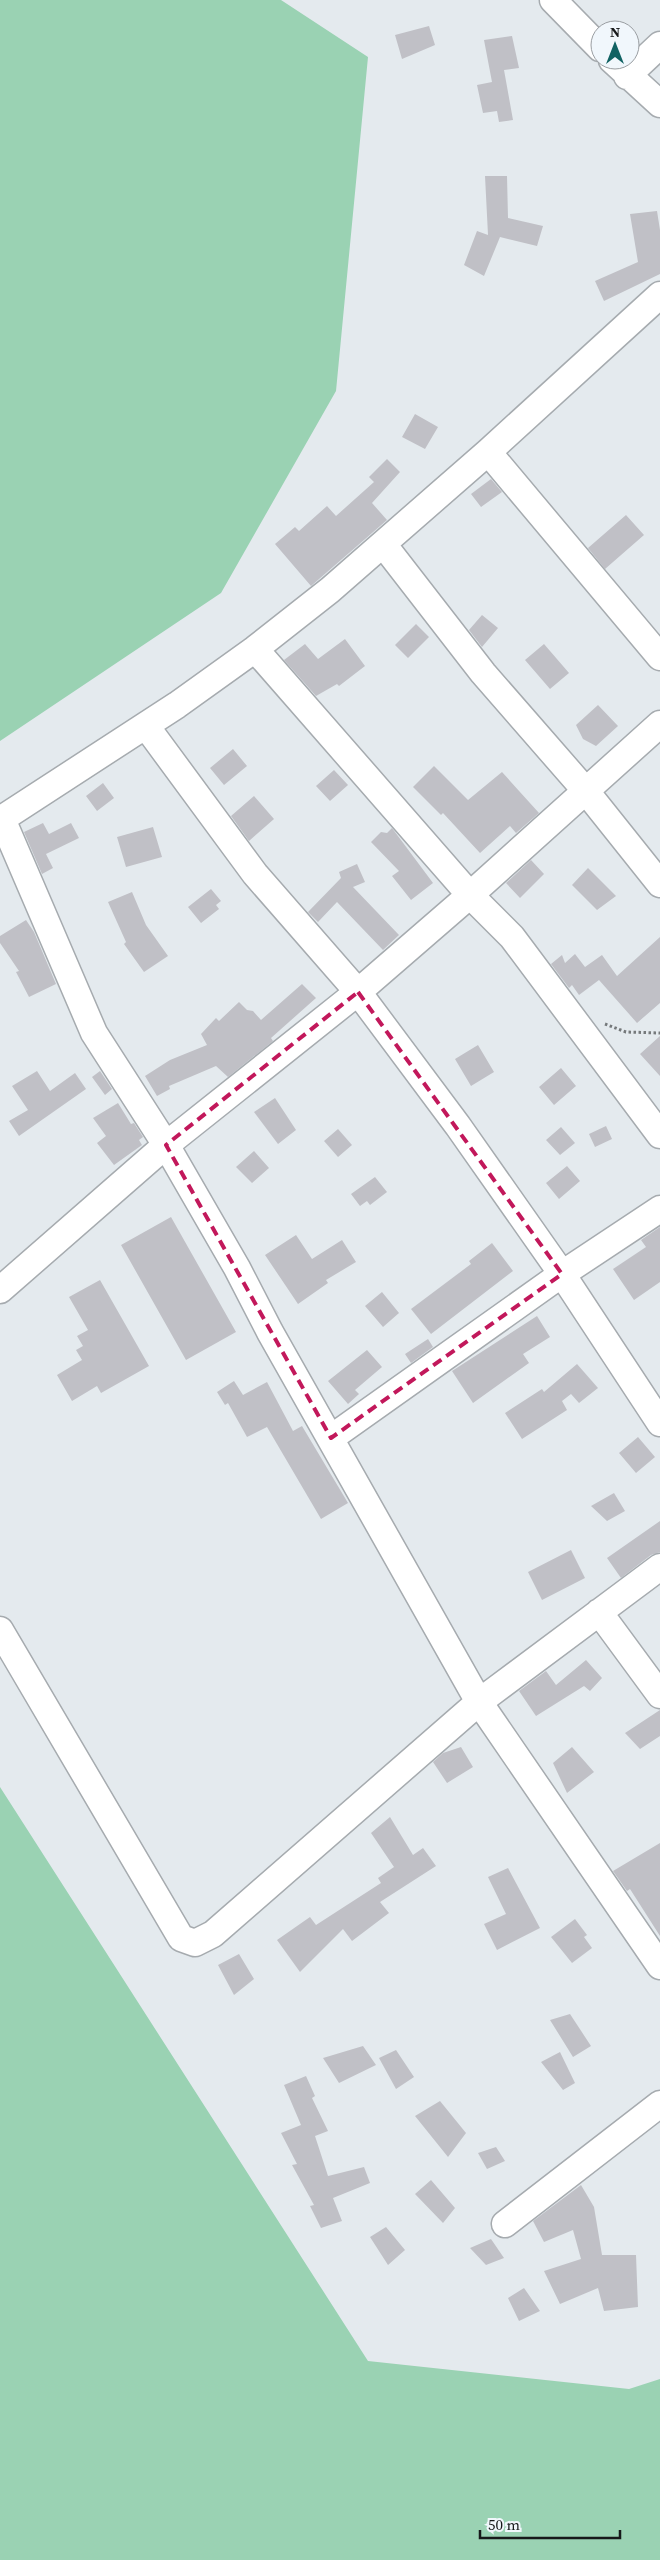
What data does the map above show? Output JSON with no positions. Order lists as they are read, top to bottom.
{
  "scale_bar": "50 m",
  "north": "top"
}
